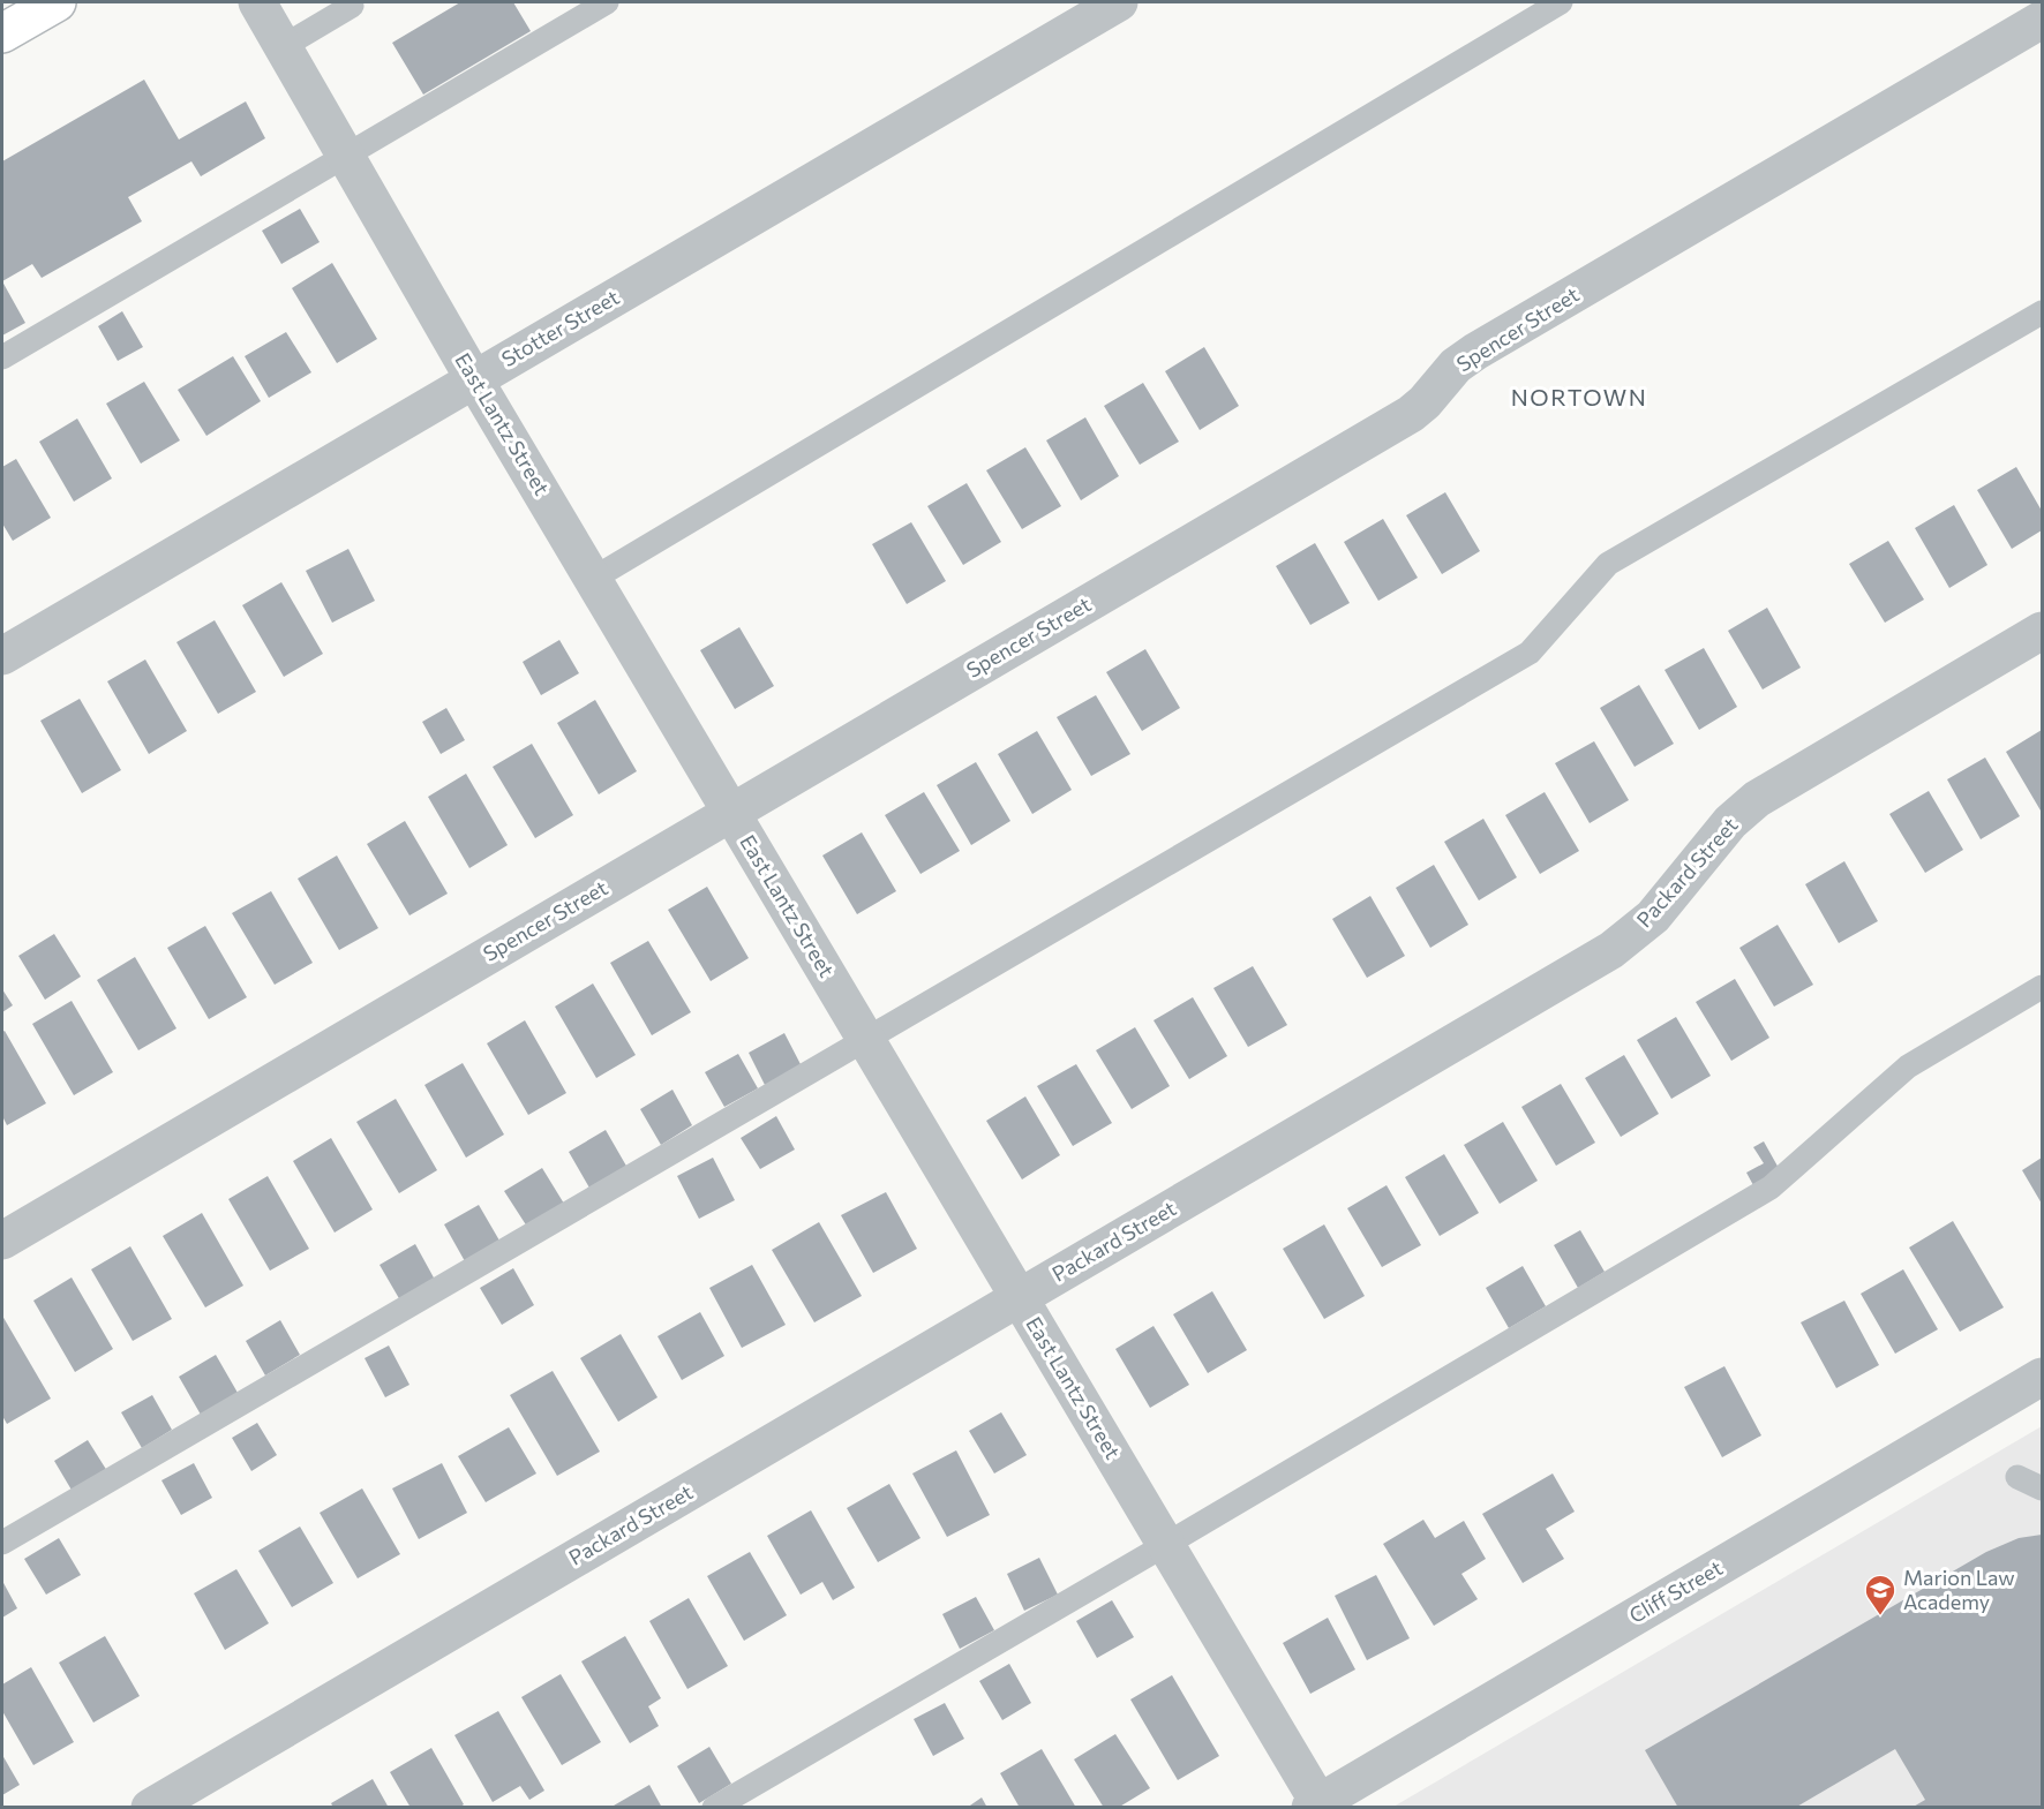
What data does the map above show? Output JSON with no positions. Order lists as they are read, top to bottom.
{
  "streets": {
    "street": [
      "Stotter Street",
      "Spencer Street",
      "East Lantz Street",
      "Packard Street",
      "Cliff Street"
    ]
  },
  "crossings": [
    ["Stotter Street", "East Lantz Street"],
    ["Spencer Street", "East Lantz Street"],
    ["East Lantz Street", "Packard Street"],
    ["East Lantz Street", "Cliff Street"]
  ],
  "districts": ["NORTOWN"],
  "places": {
    "school or university": ["Marion Law Academy"]
  }
}
